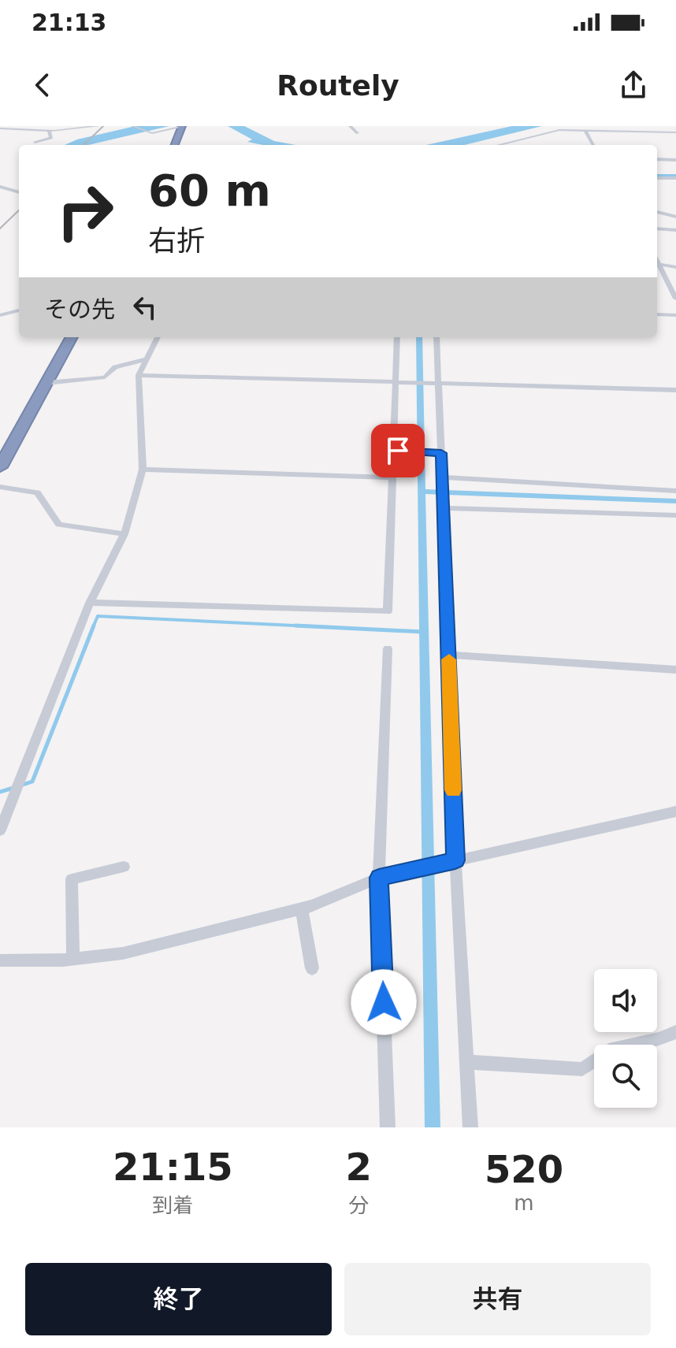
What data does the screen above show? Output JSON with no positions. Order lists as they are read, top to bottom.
{
  "page": {
    "status": "21:13",
    "header": "Routely",
    "turn": ["60 m", "右折"],
    "then": "その先",
    "eta": [
      "21:15",
      "到着",
      "2",
      "分",
      "520",
      "m"
    ],
    "buttons": ["終了", "共有"]
  }
}
